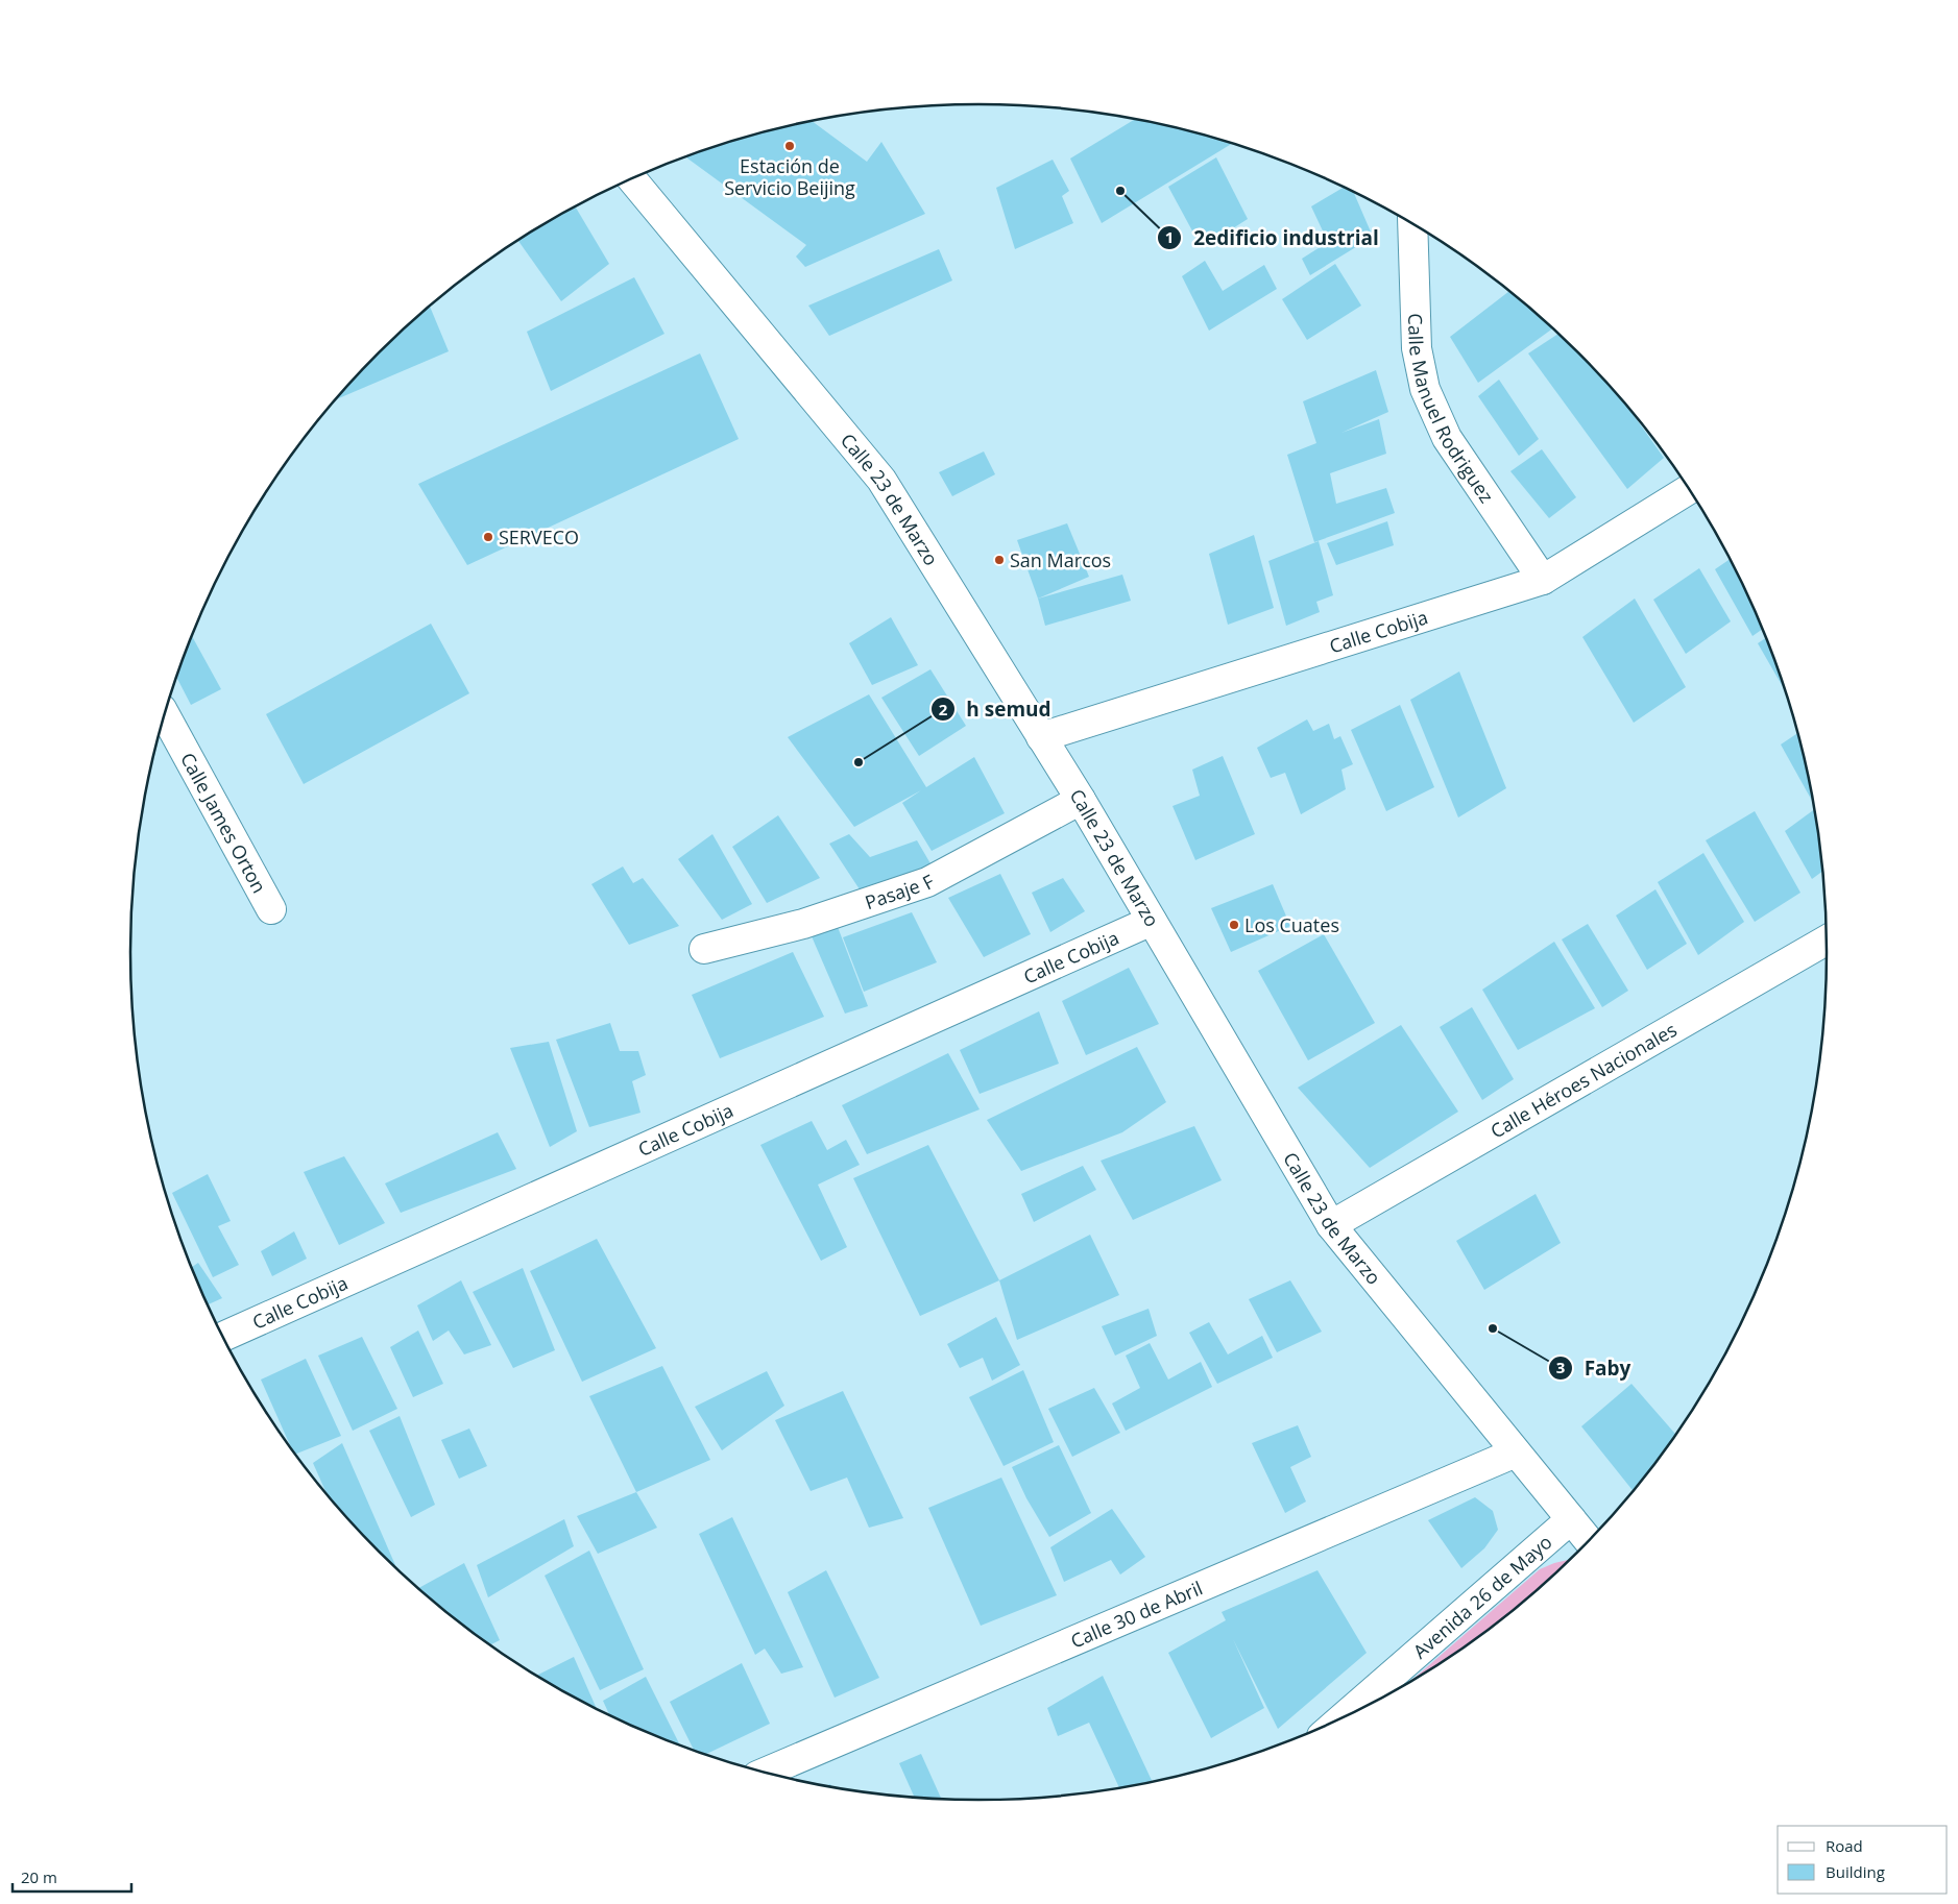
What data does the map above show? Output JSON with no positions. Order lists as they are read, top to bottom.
{
  "streets": {
    "street": [
      "Calle Manuel Rodriguez",
      "Calle 23 de Marzo",
      "Calle Cobija",
      "Calle James Orton",
      "Pasaje F",
      "Calle Héroes Nacionales",
      "Avenida 26 de Mayo",
      "Calle 30 de Abril"
    ]
  },
  "crossings": [
    ["Calle Manuel Rodriguez", "Calle Cobija"],
    ["Calle 23 de Marzo", "Calle Cobija"],
    ["Calle 23 de Marzo", "Pasaje F"],
    ["Calle 23 de Marzo", "Calle Héroes Nacionales"],
    ["Calle 23 de Marzo", "Avenida 26 de Mayo"],
    ["Calle 23 de Marzo", "Calle 30 de Abril"]
  ],
  "places": [
    "Estación de Servicio Beijing",
    "2edificio industrial",
    "SERVECO",
    "San Marcos",
    "h semud",
    "Los Cuates",
    "Faby"
  ],
  "legend": ["Road", "Building"],
  "scale_bar": "20 m"
}
